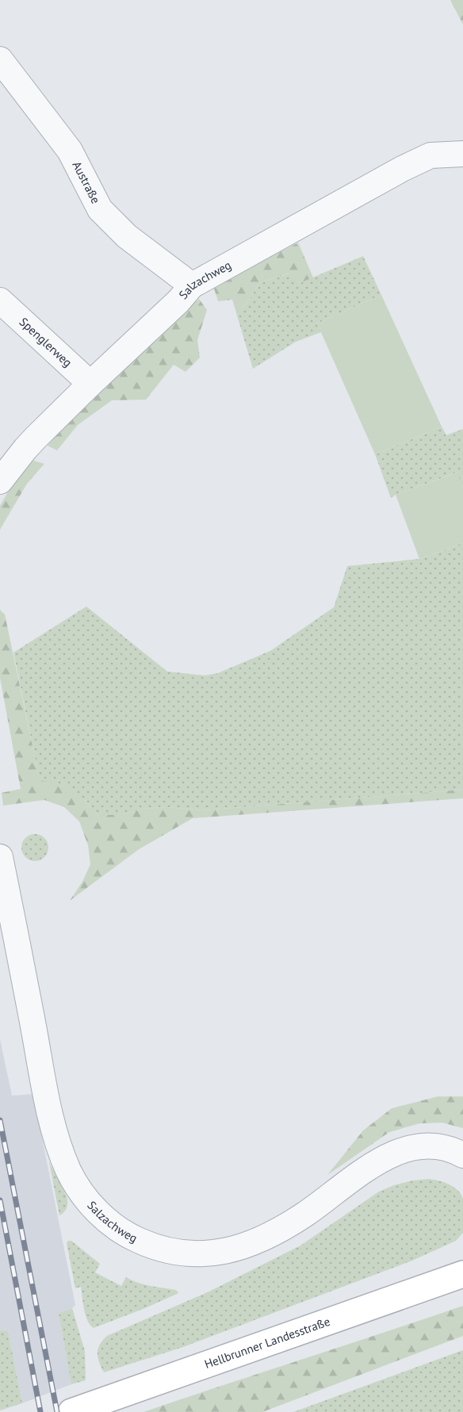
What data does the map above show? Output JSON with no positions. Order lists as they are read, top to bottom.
{
  "streets": {
    "main road": ["Hellbrunner Landesstraße"],
    "street": ["Austraße", "Salzachweg", "Spenglerweg"]
  },
  "crossings": [
    ["Austraße", "Salzachweg"],
    ["Salzachweg", "Spenglerweg"]
  ]
}
